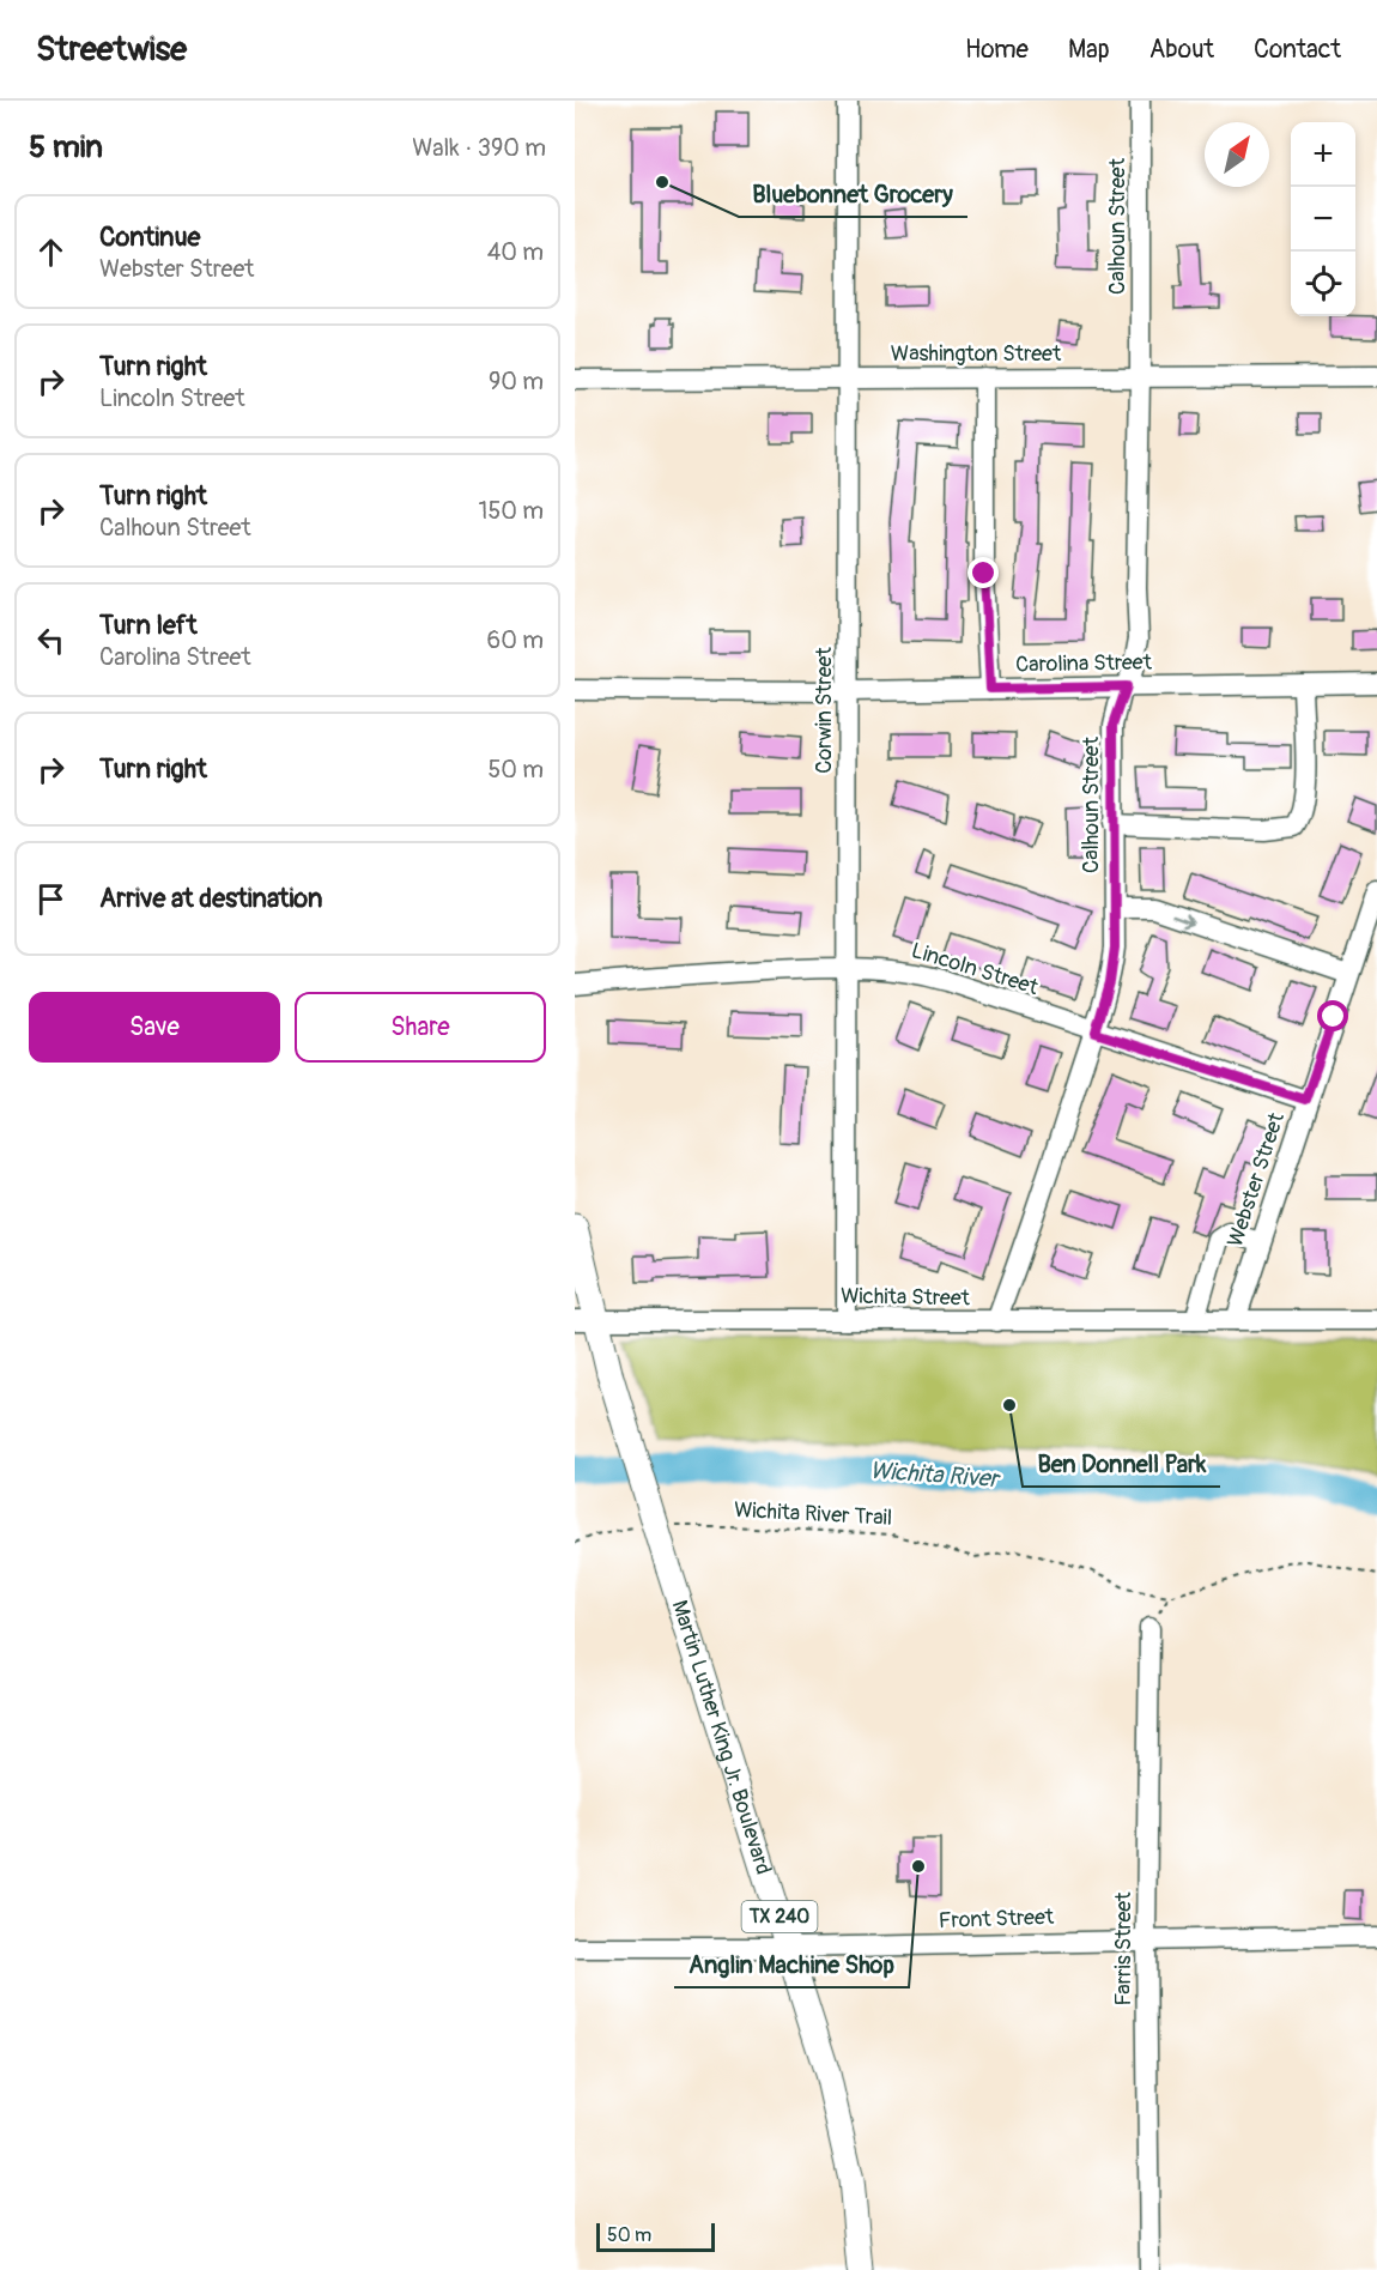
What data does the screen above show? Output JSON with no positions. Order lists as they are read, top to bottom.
{
  "streets": {
    "main road": ["Martin Luther King Jr. Boulevard", "TX 240"],
    "street": [
      "Calhoun Street",
      "Washington Street",
      "Carolina Street",
      "Corwin Street",
      "Lincoln Street",
      "Webster Street",
      "Wichita Street",
      "Front Street",
      "Farris Street"
    ],
    "path": ["Wichita River Trail"]
  },
  "crossings": [
    ["Calhoun Street", "Washington Street"],
    ["Calhoun Street", "Carolina Street"],
    ["Calhoun Street", "Lincoln Street"],
    ["Calhoun Street", "Wichita Street"],
    ["Washington Street", "Corwin Street"],
    ["Carolina Street", "Corwin Street"],
    ["Corwin Street", "Lincoln Street"],
    ["Corwin Street", "Wichita Street"],
    ["Lincoln Street", "Webster Street"],
    ["Webster Street", "Wichita Street"],
    ["Wichita Street", "Martin Luther King Jr. Boulevard"],
    ["Wichita Street", "TX 240"],
    ["Martin Luther King Jr. Boulevard", "TX 240"],
    ["Martin Luther King Jr. Boulevard", "Front Street"],
    ["Front Street", "Farris Street"]
  ],
  "water": ["Wichita River"],
  "places": ["Bluebonnet Grocery", "Ben Donnell Park", "Anglin Machine Shop"],
  "scale_bar": "50 m",
  "north": "top right",
  "page": {
    "header": "Streetwise",
    "nav": [
      "Home",
      "Map",
      "About",
      "Contact"
    ],
    "heading": ["5 min", "Walk · 390 m"],
    "map_buttons": ["+", "−"],
    "list": [
      ["Continue", "Webster Street", "40 m"],
      ["Turn right", "Lincoln Street", "90 m"],
      ["Turn right", "Calhoun Street", "150 m"],
      ["Turn left", "Carolina Street", "60 m"],
      ["Turn right", "50 m"],
      "Arrive at destination"
    ],
    "buttons": ["Save", "Share"],
    "scale": "50 m"
  }
}
